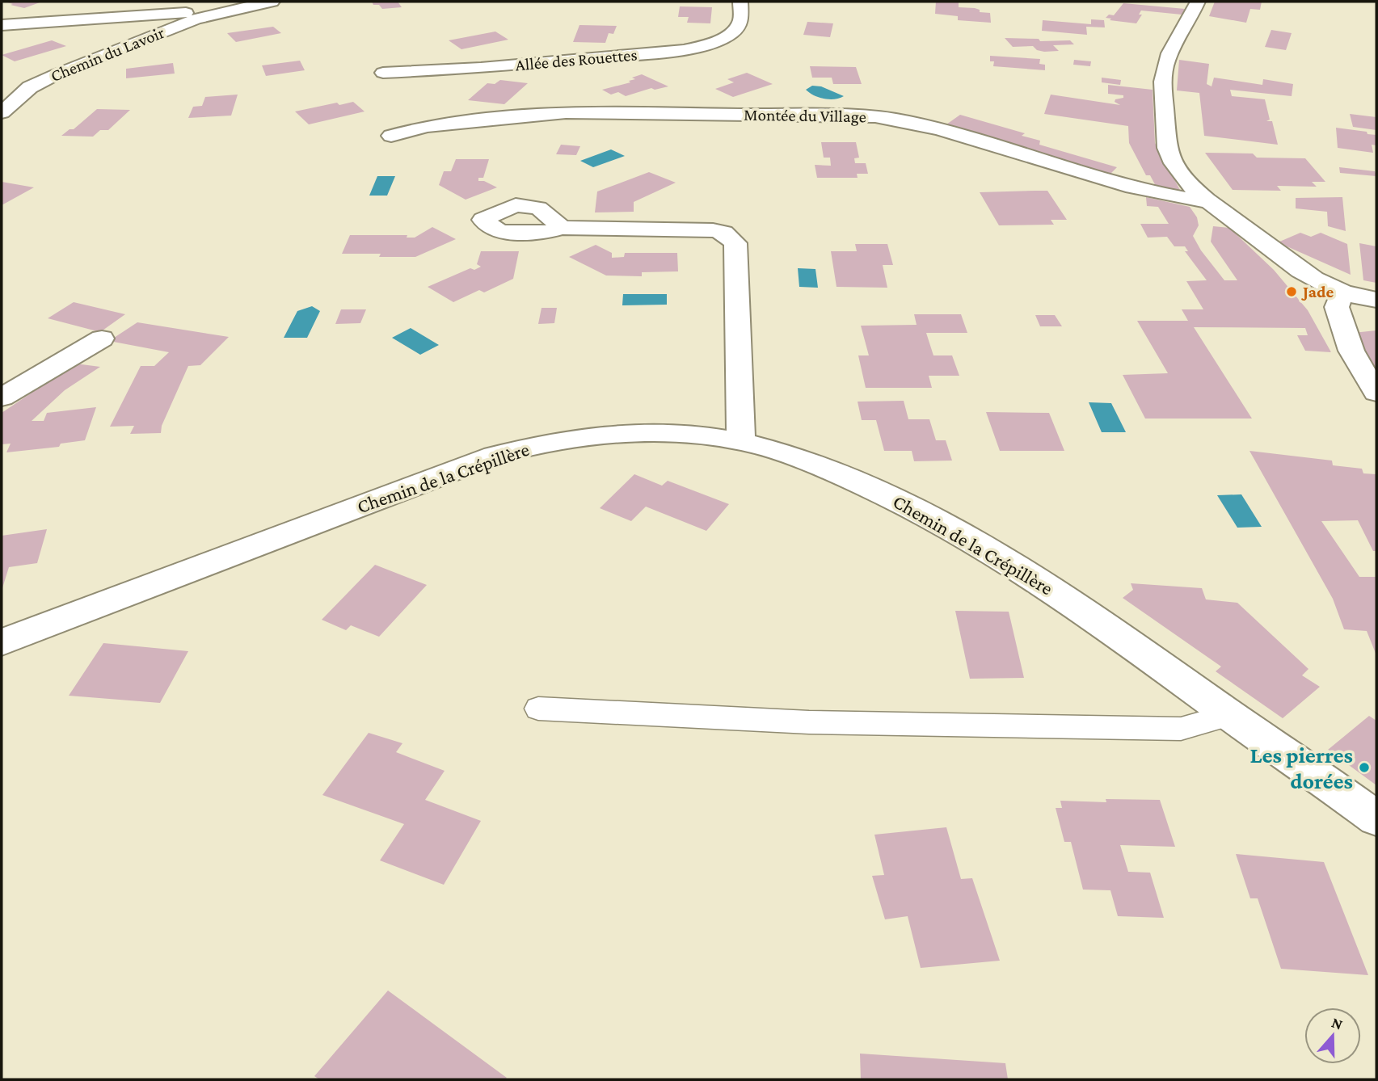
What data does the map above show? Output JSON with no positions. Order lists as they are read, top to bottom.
{
  "streets": {
    "street": [
      "Chemin du Lavoir",
      "Allée des Rouettes",
      "Montée du Village",
      "Chemin de la Crépillère"
    ]
  },
  "places": ["Jade", "Les pierres dorées"],
  "north": "top"
}
